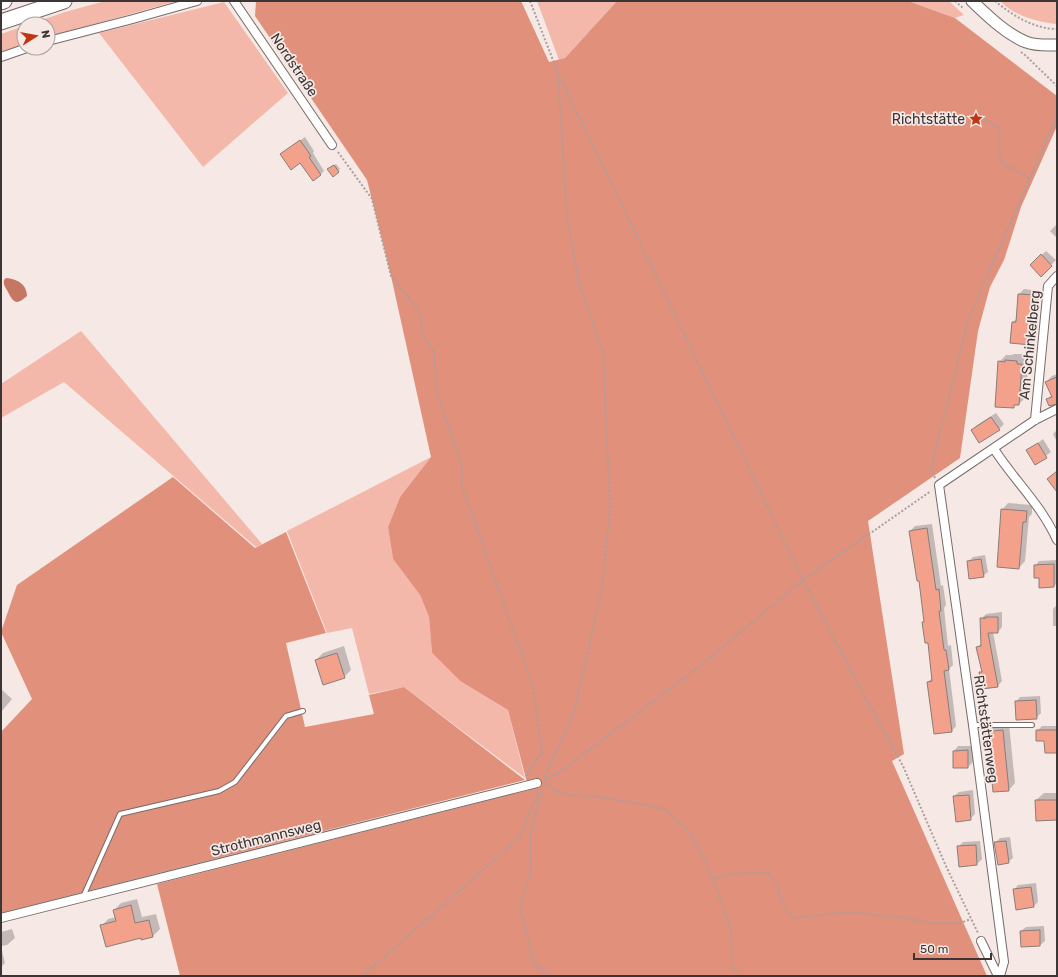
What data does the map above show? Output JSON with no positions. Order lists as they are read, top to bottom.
{
  "streets": {
    "street": [
      "Nordstraße",
      "Am Schinkelberg",
      "Richtstättenweg",
      "Strothmannsweg"
    ]
  },
  "places": {
    "place": ["Richtstätte"]
  },
  "scale_bar": "50 m",
  "north": "right"
}
